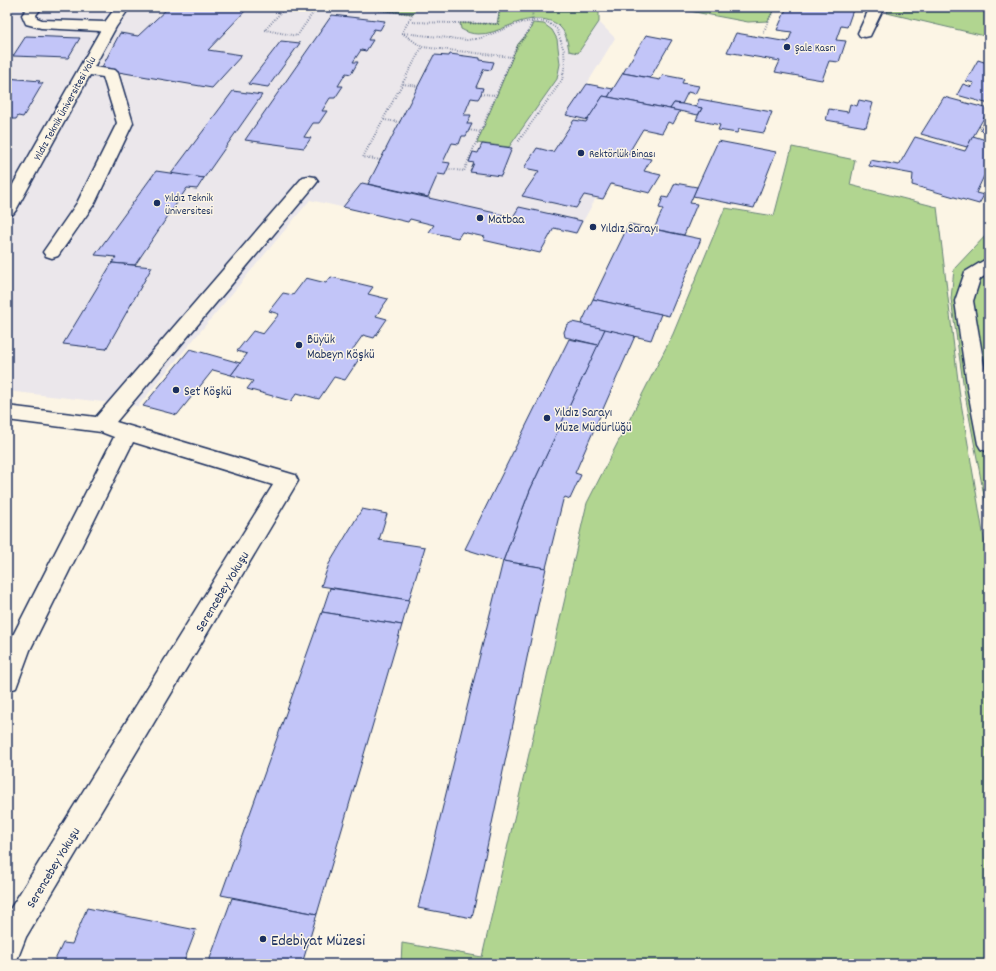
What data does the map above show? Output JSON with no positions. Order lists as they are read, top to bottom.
{
  "streets": {
    "street": ["Yıldız Teknik Üniversitesi Yolu", "Serencebey Yokuşu"]
  },
  "places": [
    "Şale Kasrı",
    "Rektörlük Binası",
    "Yıldız Teknik Üniversitesi",
    "Matbaa",
    "Yıldız Sarayı",
    "Büyük Mabeyn Köşkü",
    "Set Köşkü",
    "Yıldız Sarayı Müze Müdürlüğü",
    "Edebiyat Müzesi"
  ]
}
